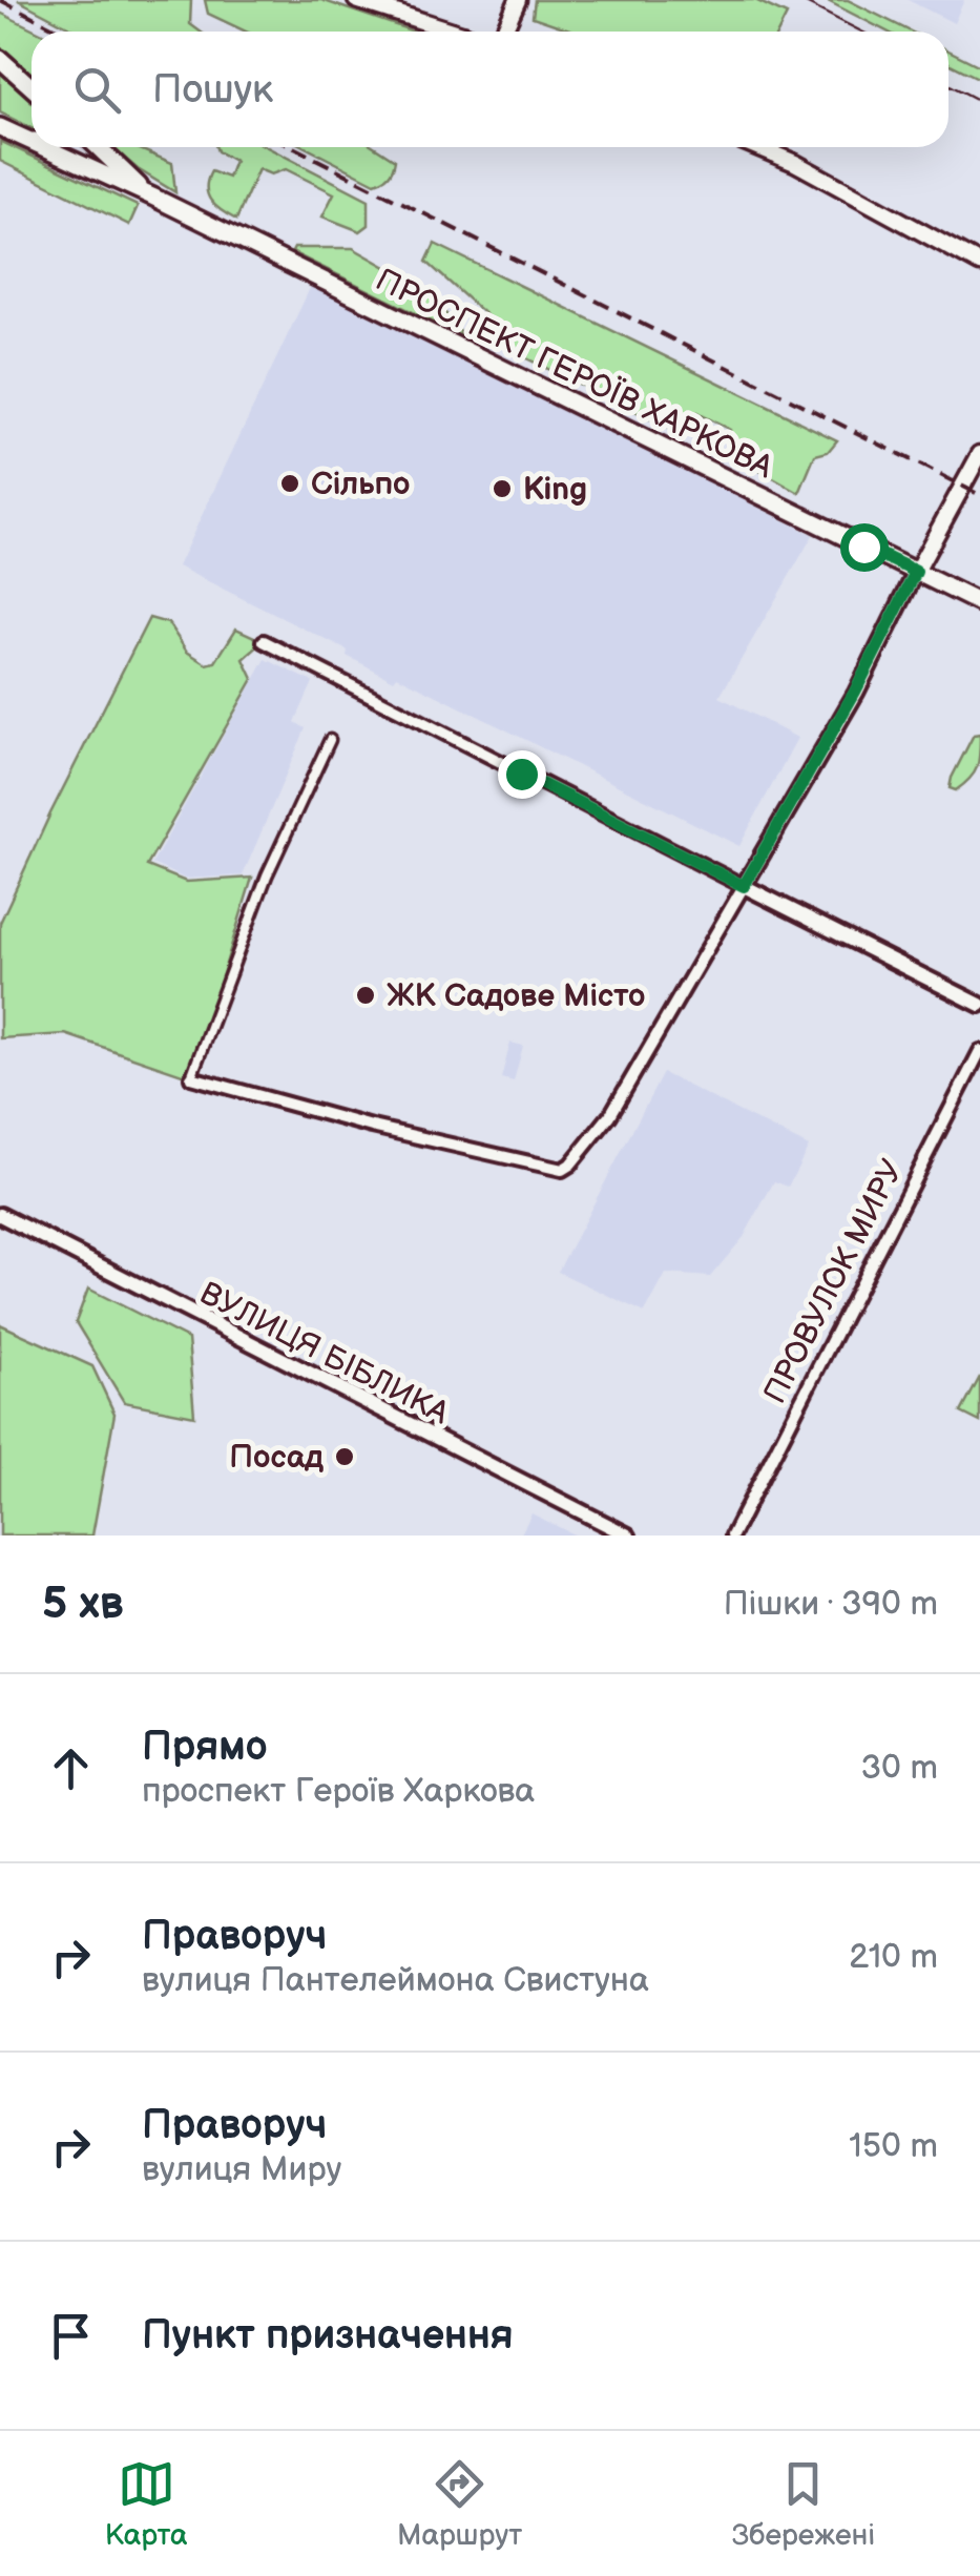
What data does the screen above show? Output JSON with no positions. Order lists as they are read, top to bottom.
{
  "streets": {
    "main road": ["ПРОСПЕКТ ГЕРОЇВ ХАРКОВА"],
    "street": ["ПРОВУЛОК МИРУ", "ВУЛИЦЯ БІБЛИКА"]
  },
  "places": [
    "Сільпо",
    "King",
    "ЖК Садове Місто",
    "Посад"
  ],
  "page": {
    "search": "Пошук",
    "heading": ["5 хв", "Пішки · 390 m"],
    "list": [
      ["Прямо", "проспект Героїв Харкова", "30 m"],
      ["Праворуч", "вулиця Пантелеймона Свистуна", "210 m"],
      ["Праворуч", "вулиця Миру", "150 m"],
      "Пункт призначення"
    ],
    "nav": ["Карта", "Маршрут", "Збережені"]
  }
}
